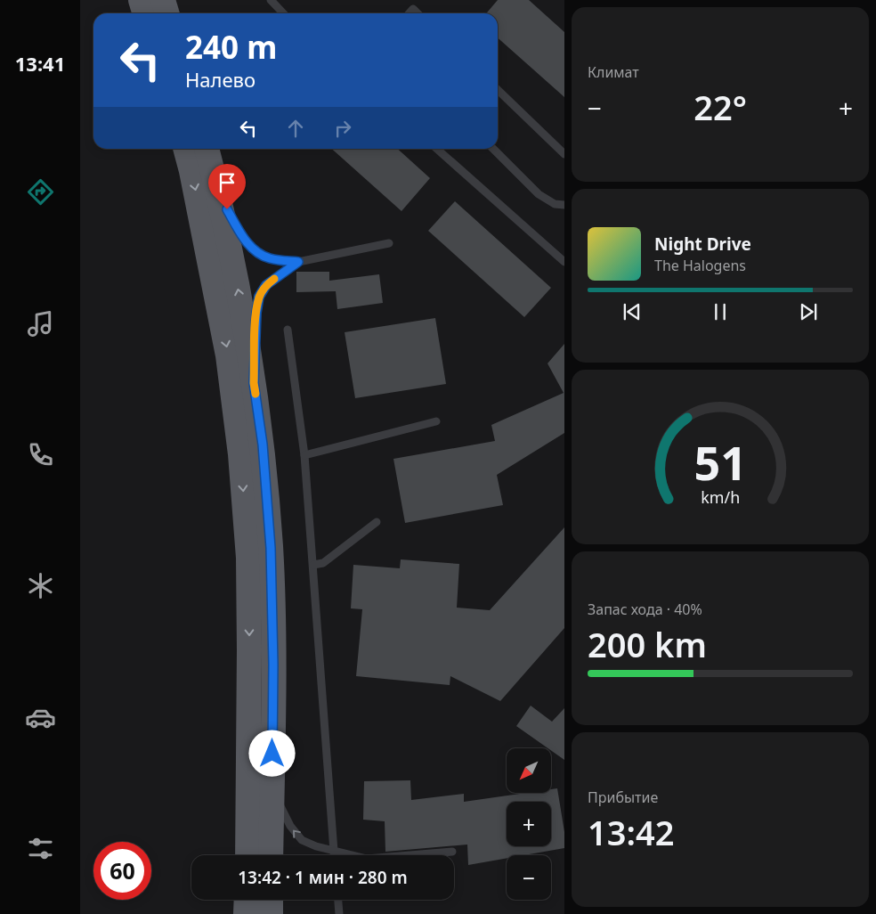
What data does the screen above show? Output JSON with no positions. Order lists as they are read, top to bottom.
{
  "north": "bottom left",
  "page": {
    "tabs": "13:41",
    "tile": [
      "Климат",
      ["Запас хода · 40%", "200 km"],
      ["Прибытие", "13:42"]
    ],
    "turn": ["240 m", "Налево"],
    "heat": ["−", "22°", "+"],
    "song": ["Night Drive", "The Halogens"],
    "map_buttons": ["+", "−"],
    "limit": "60",
    "trip": "13:42 · 1 мин · 280 m",
    "gauge": ["51", "km/h"]
  }
}
